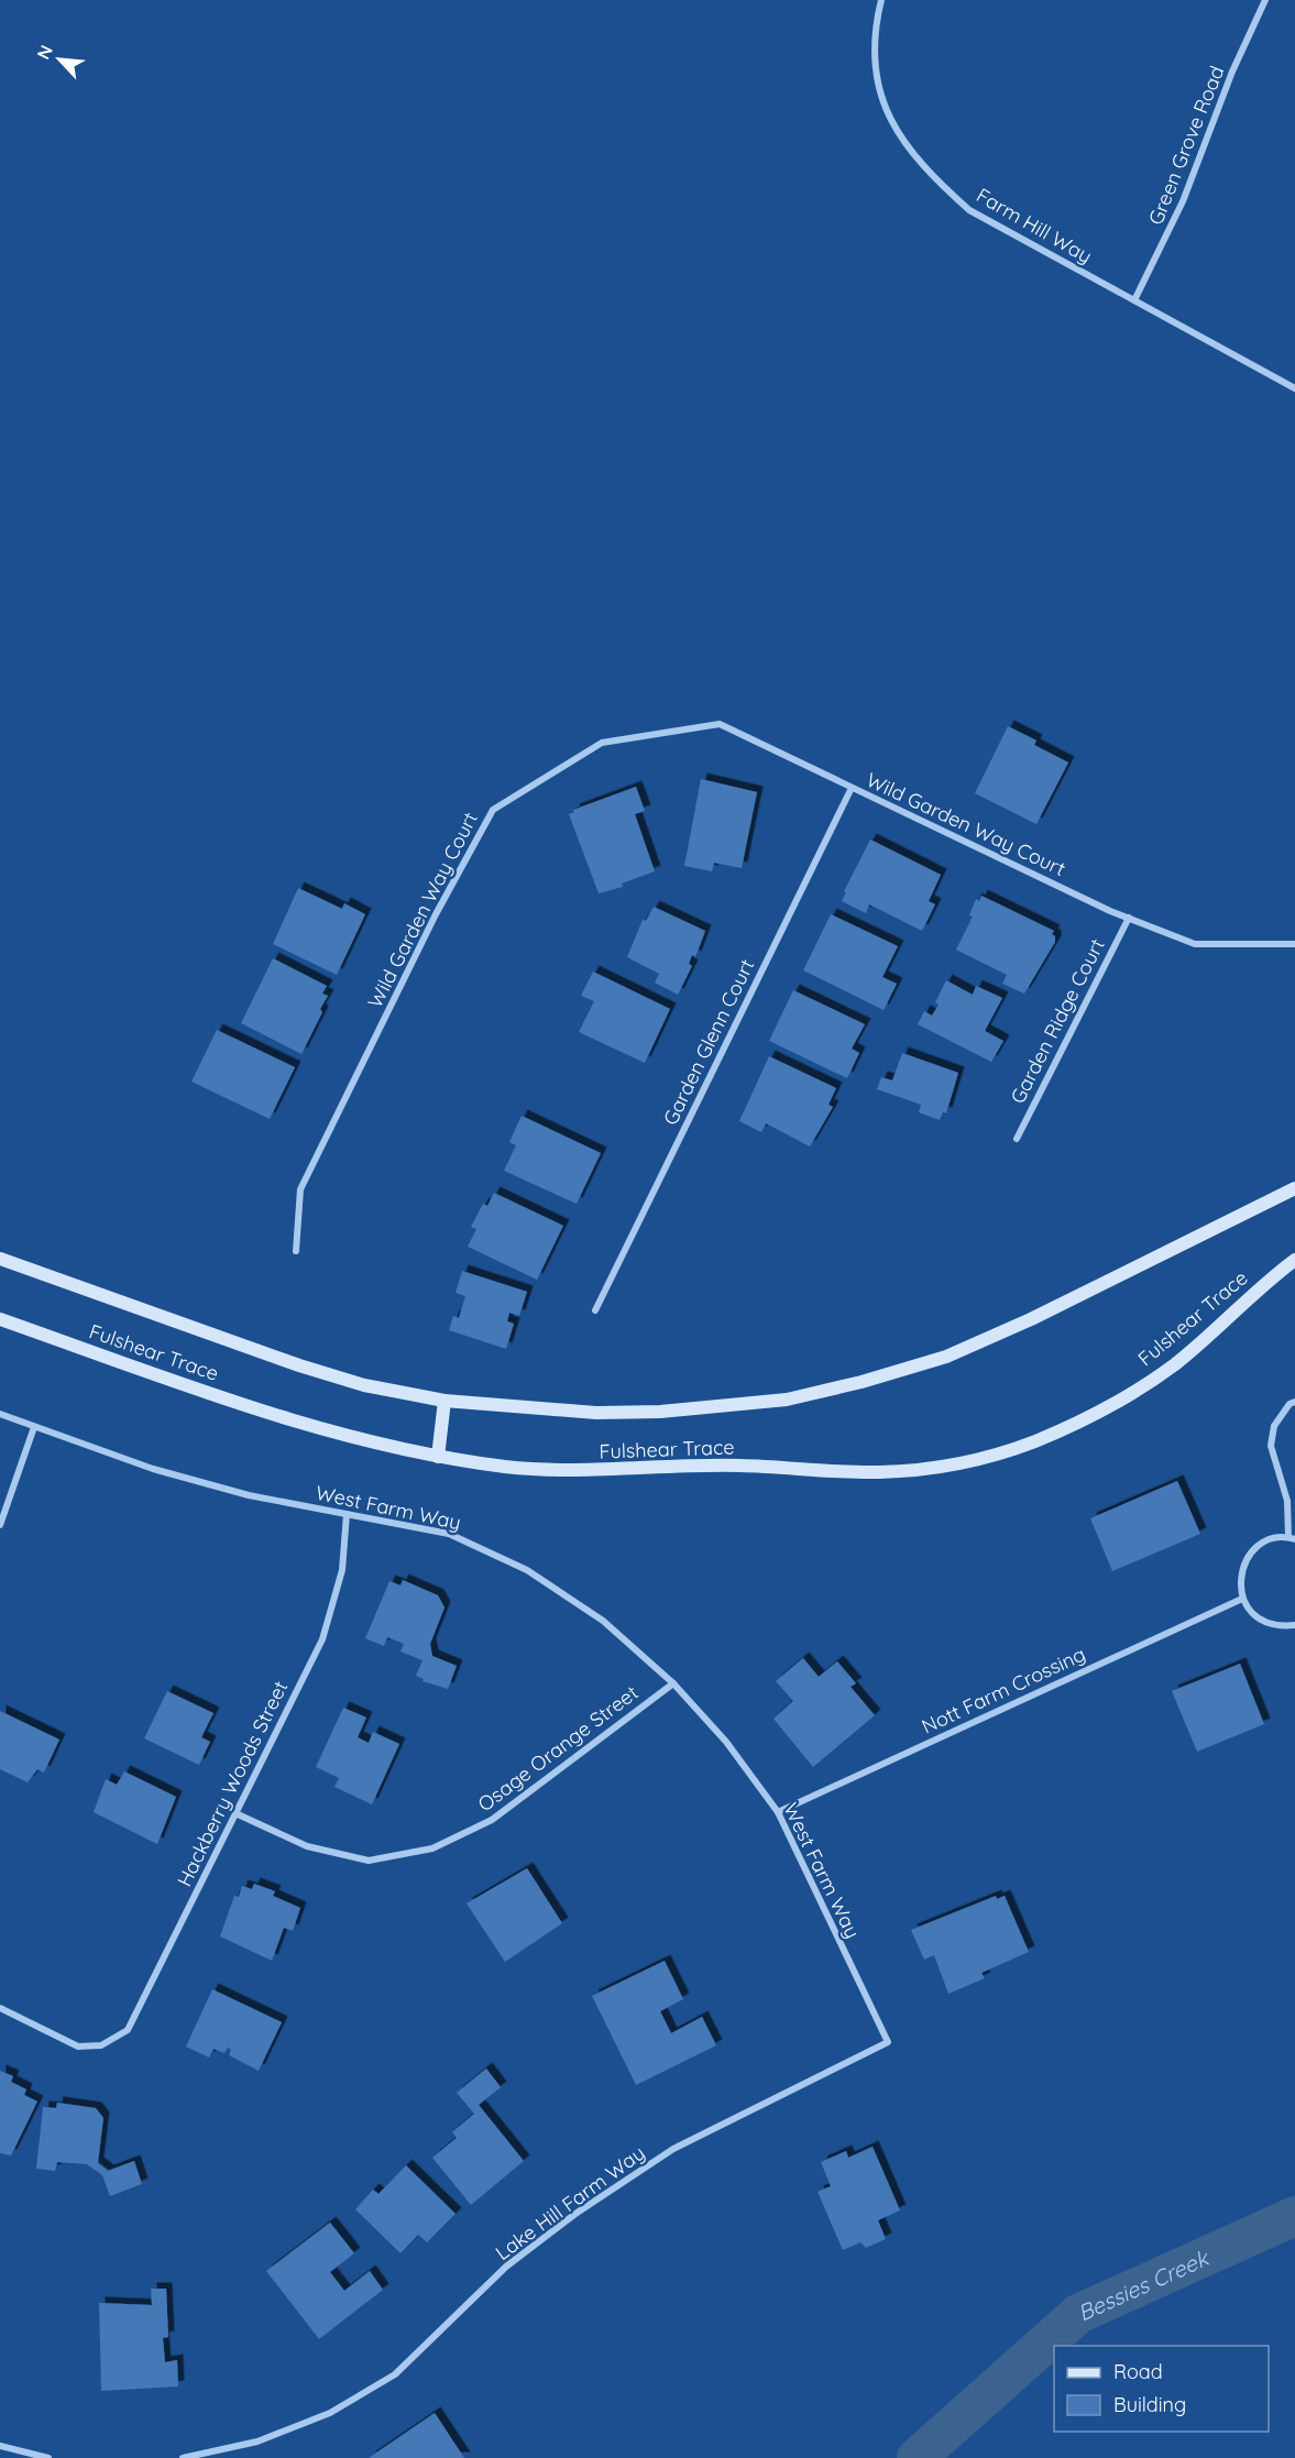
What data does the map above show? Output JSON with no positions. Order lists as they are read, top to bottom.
{
  "streets": {
    "street": [
      "Green Grove Road",
      "Farm Hill Way",
      "Wild Garden Way Court",
      "Garden Ridge Court",
      "Garden Glenn Court",
      "Fulshear Trace",
      "West Farm Way",
      "Nott Farm Crossing",
      "Osage Orange Street",
      "Hackberry Woods Street",
      "Lake Hill Farm Way"
    ]
  },
  "crossings": [
    ["Green Grove Road", "Farm Hill Way"],
    ["Wild Garden Way Court", "Garden Ridge Court"],
    ["Wild Garden Way Court", "Garden Glenn Court"],
    ["West Farm Way", "Nott Farm Crossing"],
    ["West Farm Way", "Osage Orange Street"],
    ["West Farm Way", "Hackberry Woods Street"],
    ["West Farm Way", "Lake Hill Farm Way"],
    ["Osage Orange Street", "Hackberry Woods Street"]
  ],
  "water": ["Bessies Creek"],
  "legend": ["Road", "Building"],
  "north": "top left"
}
